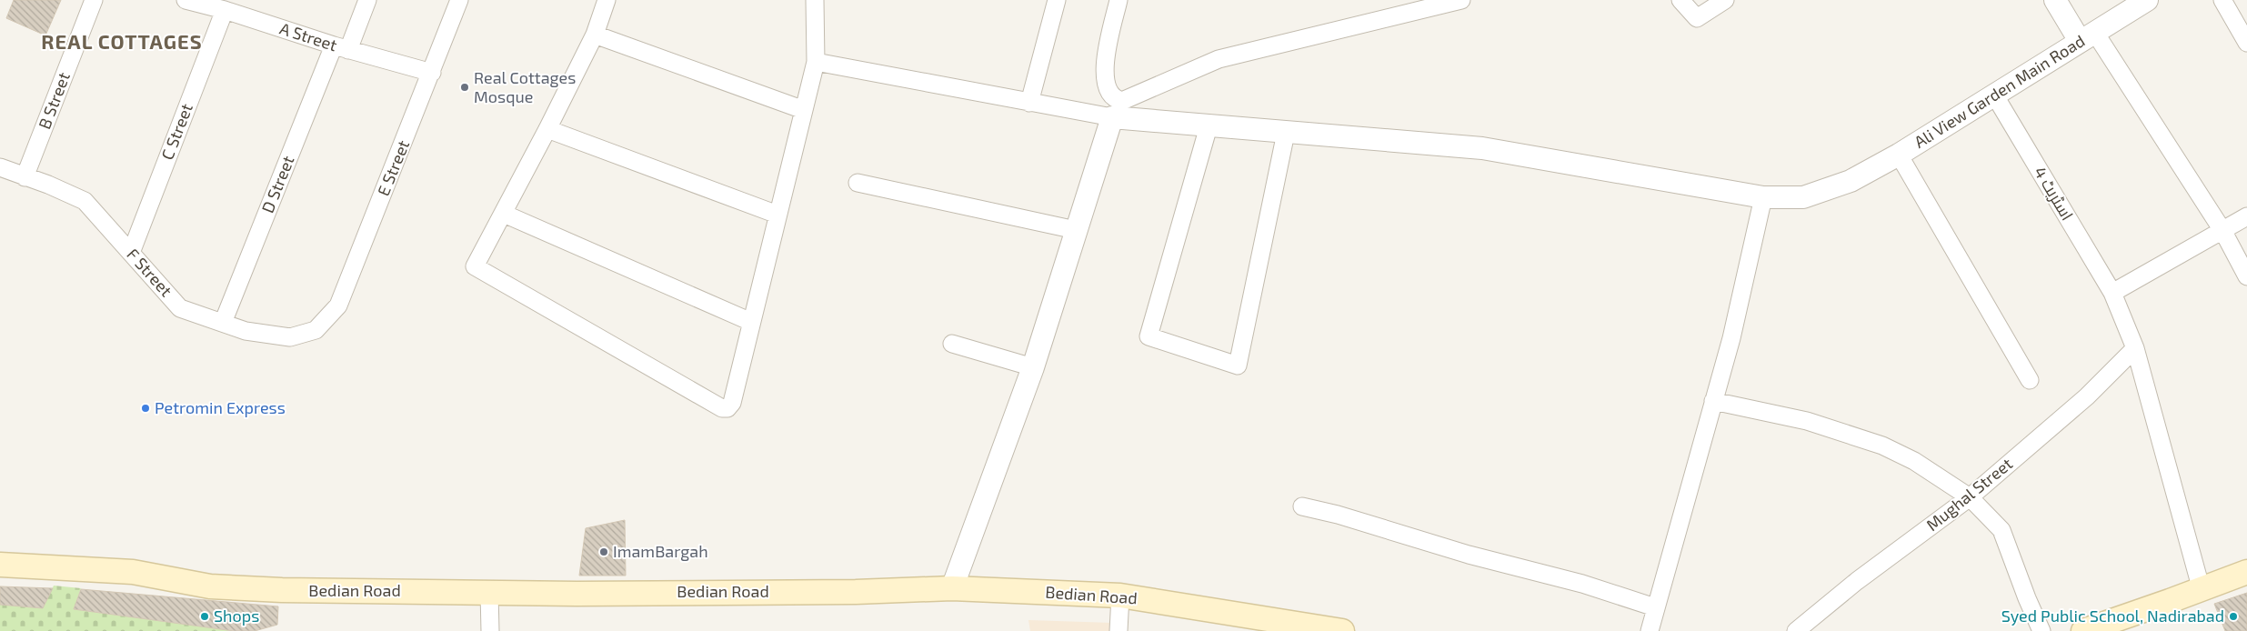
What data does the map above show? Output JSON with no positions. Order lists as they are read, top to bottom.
{
  "streets": {
    "main road": ["Bedian Road"],
    "street": [
      "A Street",
      "Ali View Garden Main Road",
      "B Street",
      "C Street",
      "E Street",
      "D Street",
      "اسٹریٹ 4",
      "F Street",
      "Mughal Street"
    ]
  },
  "crossings": [
    ["A Street", "C Street"],
    ["A Street", "E Street"],
    ["A Street", "D Street"],
    ["Ali View Garden Main Road", "اسٹریٹ 4"],
    ["B Street", "F Street"],
    ["C Street", "F Street"],
    ["E Street", "F Street"],
    ["D Street", "F Street"],
    ["اسٹریٹ 4", "Mughal Street"]
  ],
  "districts": ["REAL COTTAGES"],
  "places": [
    "Real Cottages Mosque",
    "Petromin Express",
    "ImamBargah",
    "Shops",
    "Syed Public School, Nadirabad"
  ]
}
